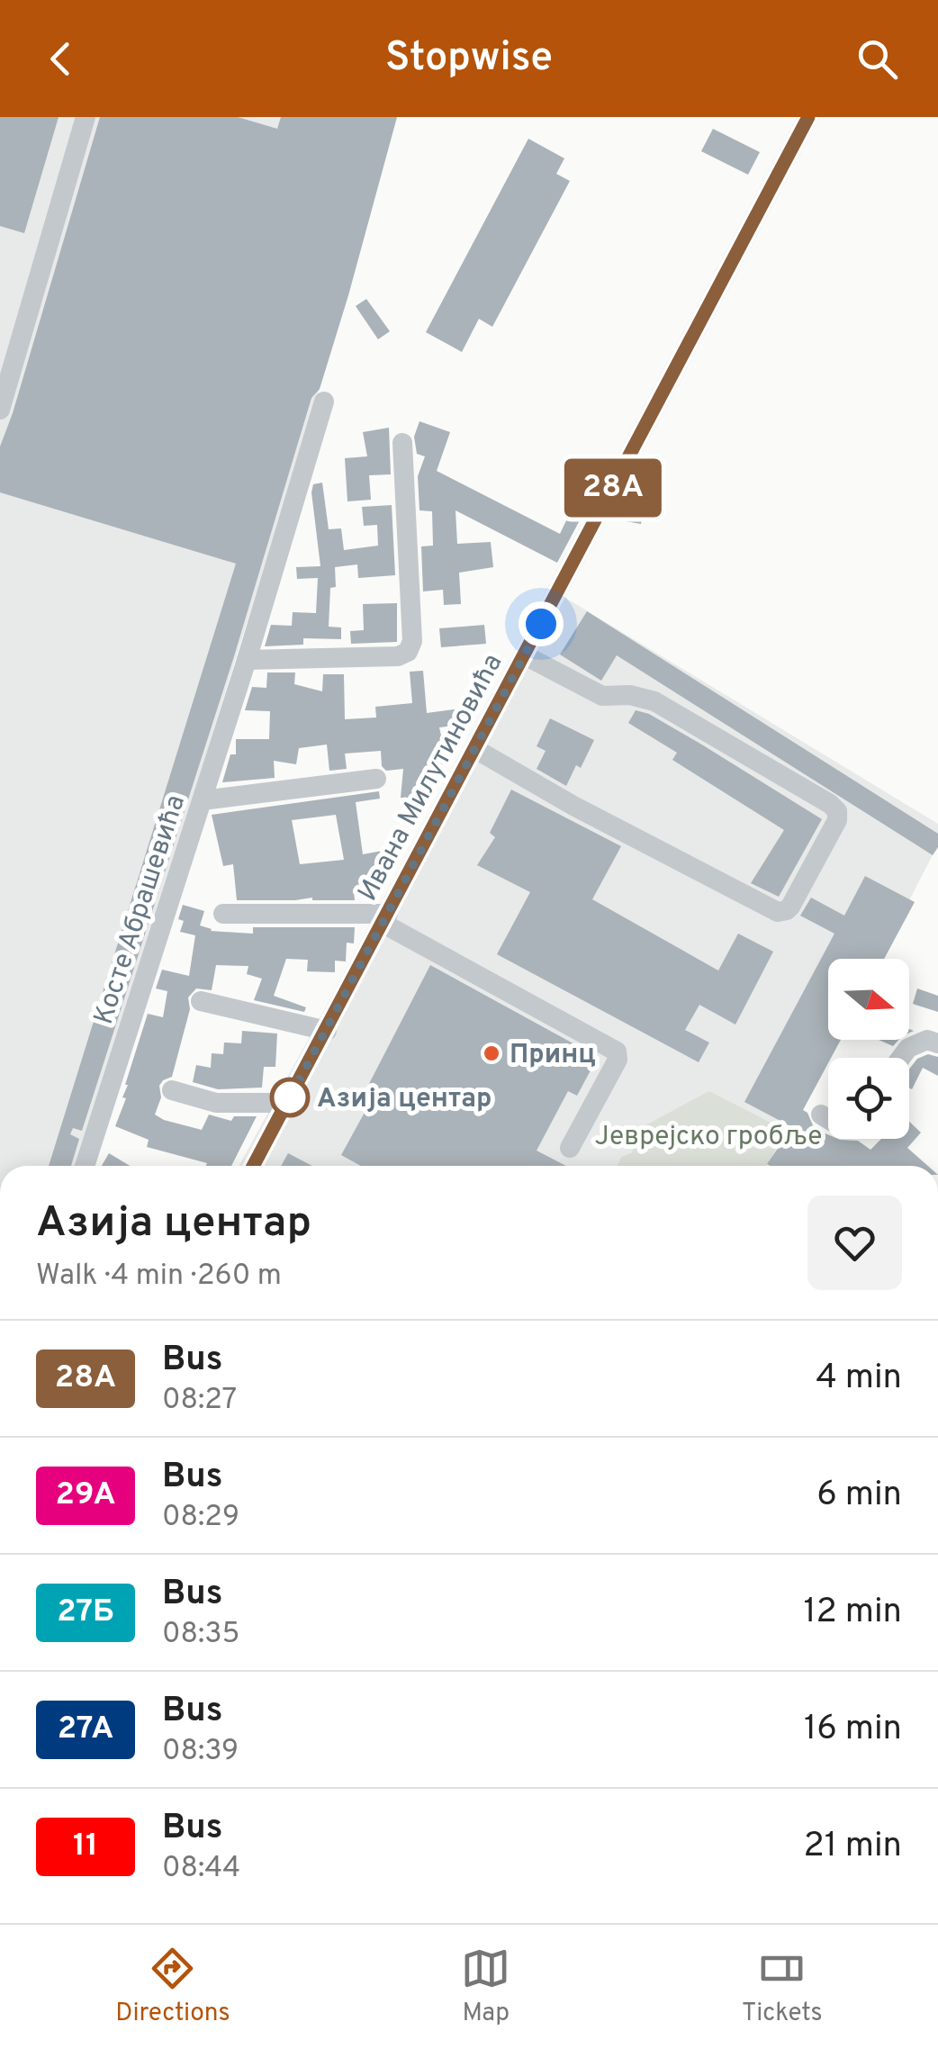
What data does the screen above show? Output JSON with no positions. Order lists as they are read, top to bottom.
{
  "streets": {
    "street": ["Ивана Милутиновића", "Косте Абрашевића"]
  },
  "parks": ["Јеврејско гробље"],
  "places": ["Принц", "Азија центар"],
  "lines": ["bus line 28А"],
  "north": "right",
  "page": {
    "header": "Stopwise",
    "on_map": "28А",
    "heading": ["Азија центар", "Walk · 4 min · 260 m"],
    "list": [
      {
        "mark": "28А",
        "name": "Bus",
        "note": "08:27",
        "value": "4 min"
      },
      {
        "mark": "29А",
        "name": "Bus",
        "note": "08:29",
        "value": "6 min"
      },
      {
        "mark": "27Б",
        "name": "Bus",
        "note": "08:35",
        "value": "12 min"
      },
      {
        "mark": "27А",
        "name": "Bus",
        "note": "08:39",
        "value": "16 min"
      },
      {
        "mark": "11",
        "name": "Bus",
        "note": "08:44",
        "value": "21 min"
      }
    ],
    "tabs": ["Directions", "Map", "Tickets"]
  }
}
